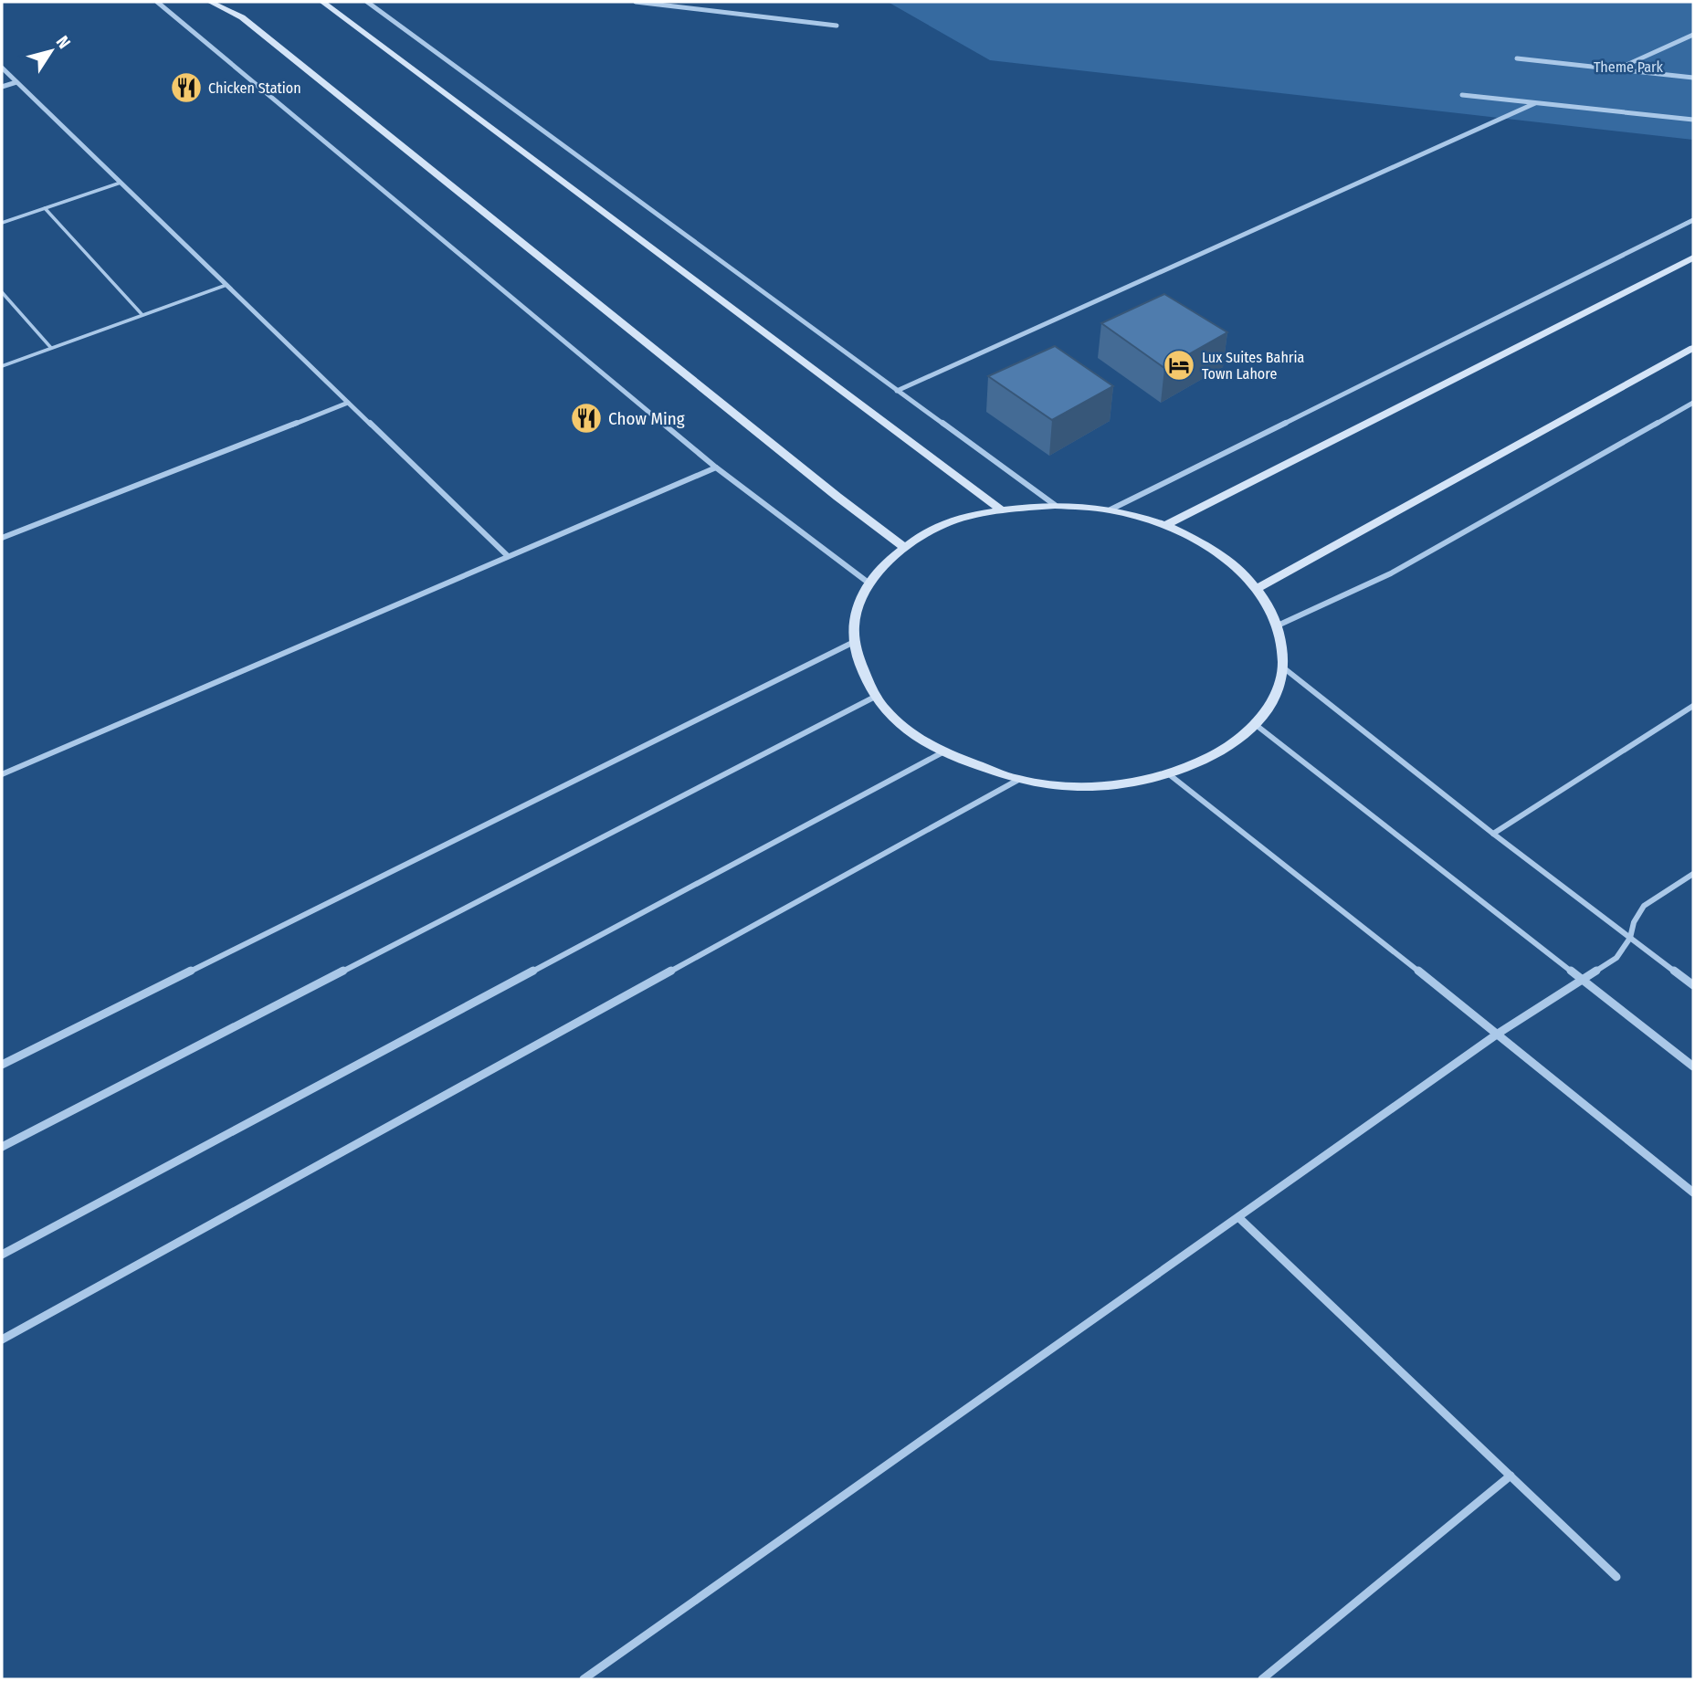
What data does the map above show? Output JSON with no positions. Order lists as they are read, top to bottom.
{
  "parks": ["Theme Park"],
  "places": {
    "restaurant": ["Chicken Station", "Chow Ming"],
    "hotel": ["Lux Suites Bahria Town Lahore"]
  },
  "north": "top right"
}
